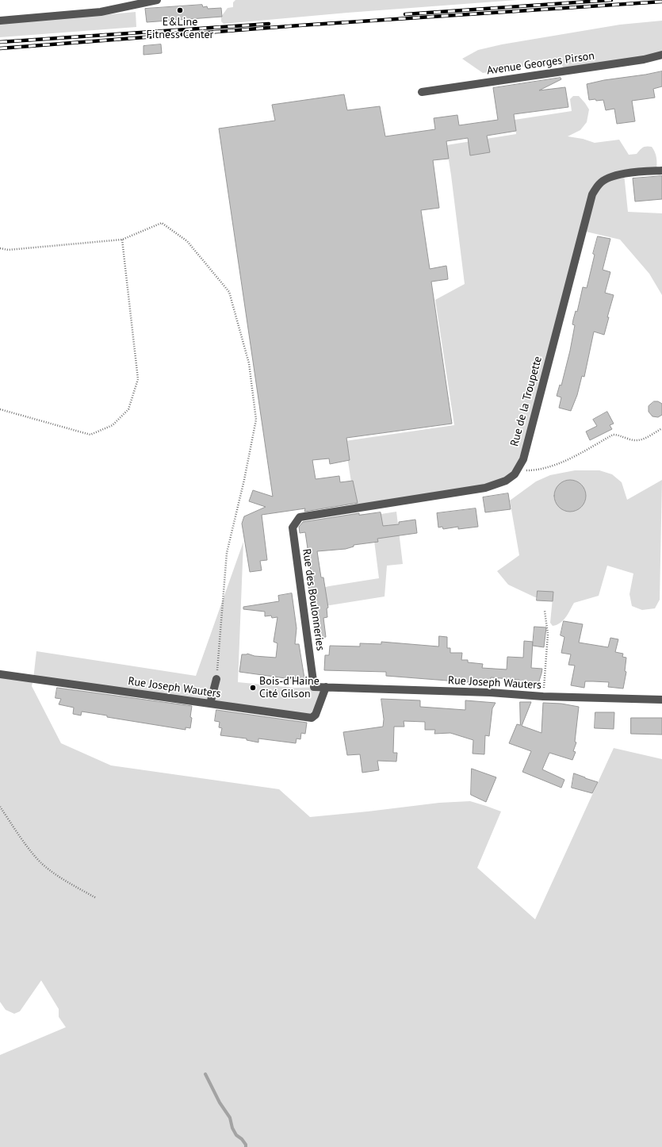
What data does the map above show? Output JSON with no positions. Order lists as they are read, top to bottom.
{
  "streets": {
    "street": [
      "Avenue Georges Pirson",
      "Rue de la Troupette",
      "Rue des Boulonneries",
      "Rue Joseph Wauters"
    ]
  },
  "crossings": [
    ["Rue de la Troupette", "Rue des Boulonneries"],
    ["Rue des Boulonneries", "Rue Joseph Wauters"]
  ],
  "places": ["E&Line Fitness Center", "Bois-d'Haine Cité Gilson"]
}
